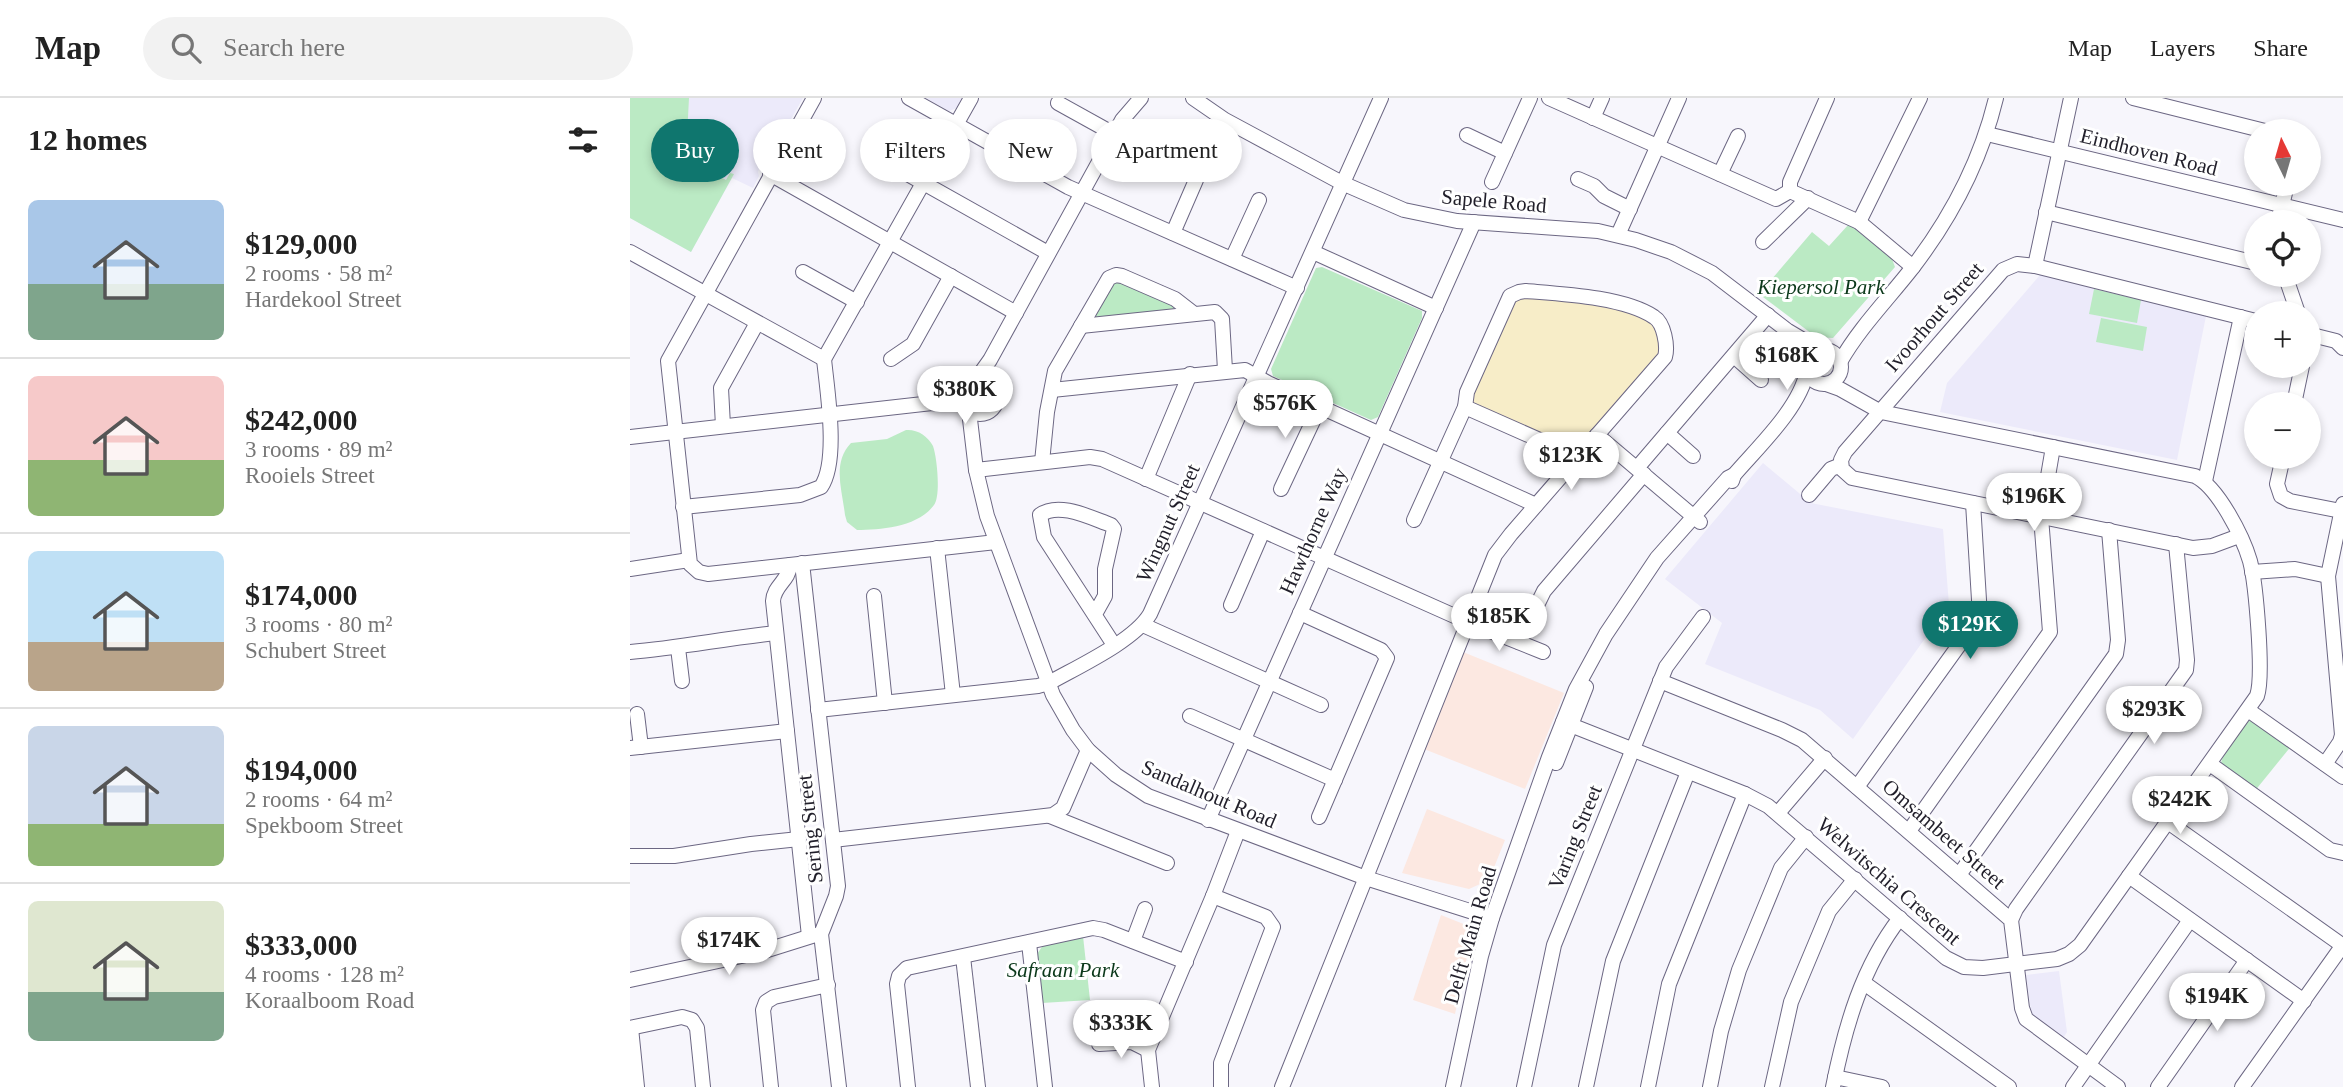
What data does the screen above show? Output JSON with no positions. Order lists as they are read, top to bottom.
{
  "streets": {
    "street": [
      "Eindhoven Road",
      "Sapele Road",
      "Ivoorhout Street",
      "Wingnut Street",
      "Hawthorne Way",
      "Sandalhout Road",
      "Sering Street",
      "Omsambeet Street",
      "Varing Street",
      "Welwitschia Crescent",
      "Delft Main Road"
    ]
  },
  "crossings": [
    ["Sapele Road", "Wingnut Street"],
    ["Sapele Road", "Hawthorne Way"],
    ["Sapele Road", "Delft Main Road"],
    ["Wingnut Street", "Sandalhout Road"],
    ["Hawthorne Way", "Sandalhout Road"],
    ["Sandalhout Road", "Delft Main Road"],
    ["Omsambeet Street", "Varing Street"],
    ["Omsambeet Street", "Welwitschia Crescent"],
    ["Varing Street", "Welwitschia Crescent"],
    ["Welwitschia Crescent", "Delft Main Road"]
  ],
  "parks": ["Kiepersol Park", "Safraan Park"],
  "north": "top",
  "page": {
    "header": "Map",
    "search": "Search here",
    "nav": ["Map", "Layers", "Share"],
    "heading": "12 homes",
    "map_buttons": ["+", "−"],
    "chip": [
      "Buy",
      "Rent",
      "Filters",
      "New",
      "Apartment"
    ],
    "list": [
      {
        "name": "$129,000",
        "note": "2 rooms · 58 m² · Hardekool Street"
      },
      {
        "name": "$242,000",
        "note": "3 rooms · 89 m² · Rooiels Street"
      },
      {
        "name": "$174,000",
        "note": "3 rooms · 80 m² · Schubert Street"
      },
      {
        "name": "$194,000",
        "note": "2 rooms · 64 m² · Spekboom Street"
      },
      {
        "name": "$333,000",
        "note": "4 rooms · 128 m² · Koraalboom Road"
      }
    ],
    "price": [
      "$168K",
      "$380K",
      "$576K",
      "$123K",
      "$196K",
      "$185K",
      "$129K",
      "$293K",
      "$242K",
      "$174K",
      "$194K",
      "$333K"
    ]
  }
}
